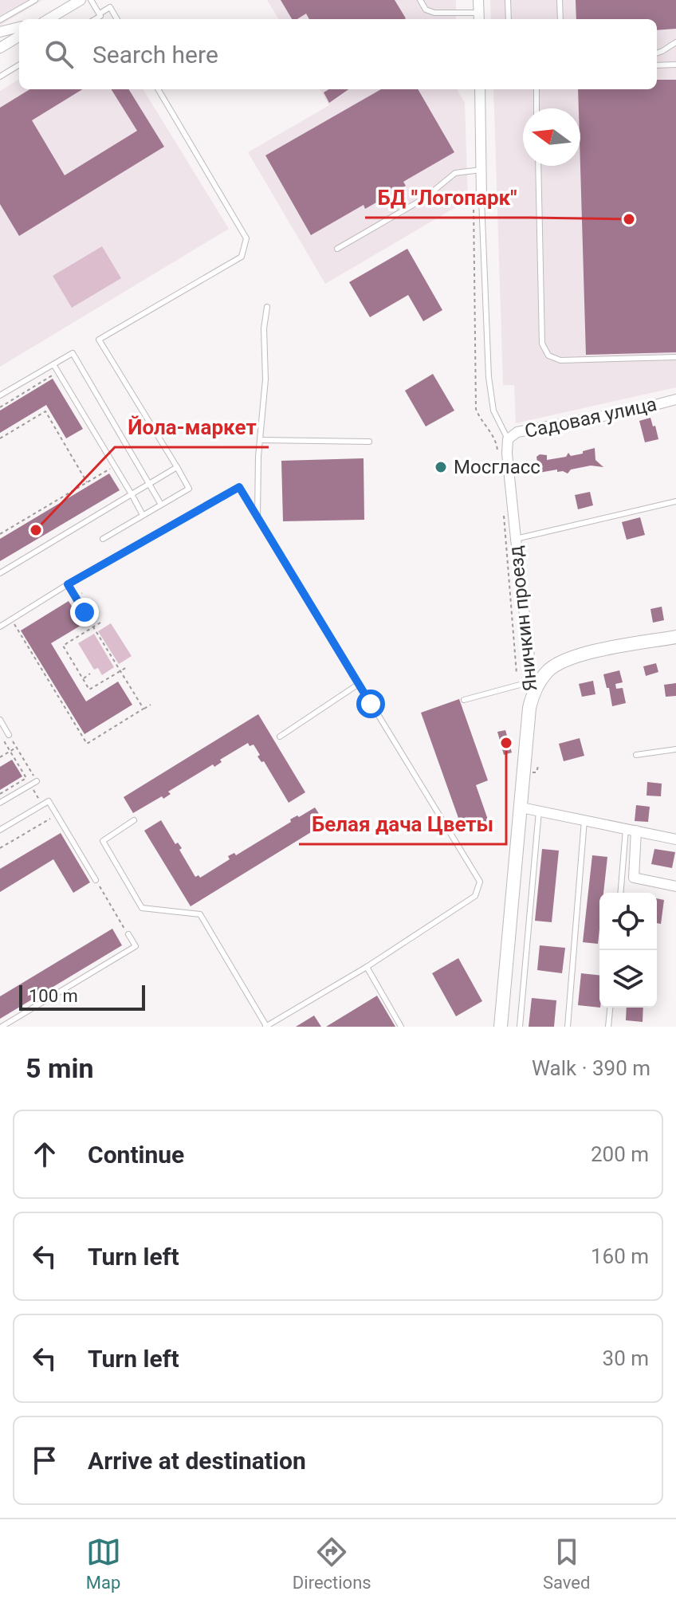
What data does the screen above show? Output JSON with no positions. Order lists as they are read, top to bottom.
{
  "streets": {
    "street": ["Садовая улица", "Яничкин проезд"]
  },
  "crossings": [
    ["Садовая улица", "Яничкин проезд"]
  ],
  "places": [
    "БД \"Логопарк\"",
    "Мосгласс",
    "Йола-маркет",
    "Белая дача Цветы"
  ],
  "scale_bar": "100 m",
  "north": "left",
  "page": {
    "search": "Search here",
    "scale": "100 m",
    "heading": ["5 min", "Walk · 390 m"],
    "list": [
      ["Continue", "200 m"],
      ["Turn left", "160 m"],
      ["Turn left", "30 m"],
      "Arrive at destination"
    ],
    "nav": ["Map", "Directions", "Saved"]
  }
}
